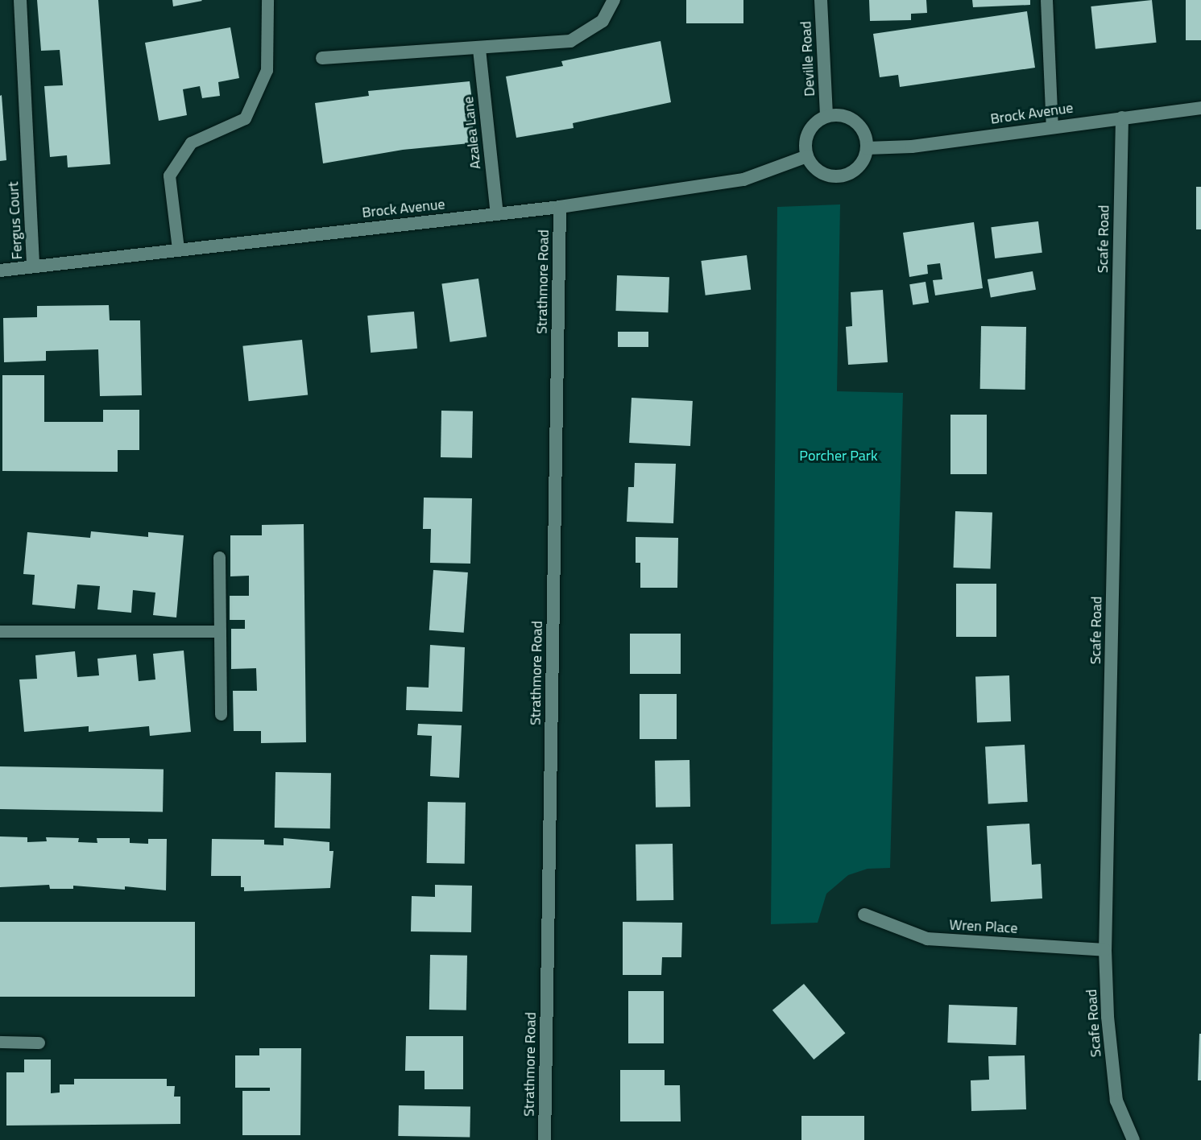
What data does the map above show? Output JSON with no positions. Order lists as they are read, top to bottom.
{
  "streets": {
    "street": [
      "Deville Road",
      "Brock Avenue",
      "Azalea Lane",
      "Fergus Court",
      "Scafe Road",
      "Strathmore Road",
      "Wren Place"
    ]
  },
  "crossings": [
    ["Deville Road", "Brock Avenue"],
    ["Brock Avenue", "Azalea Lane"],
    ["Brock Avenue", "Fergus Court"],
    ["Brock Avenue", "Scafe Road"],
    ["Brock Avenue", "Strathmore Road"],
    ["Scafe Road", "Wren Place"]
  ],
  "parks": ["Porcher Park"]
}
